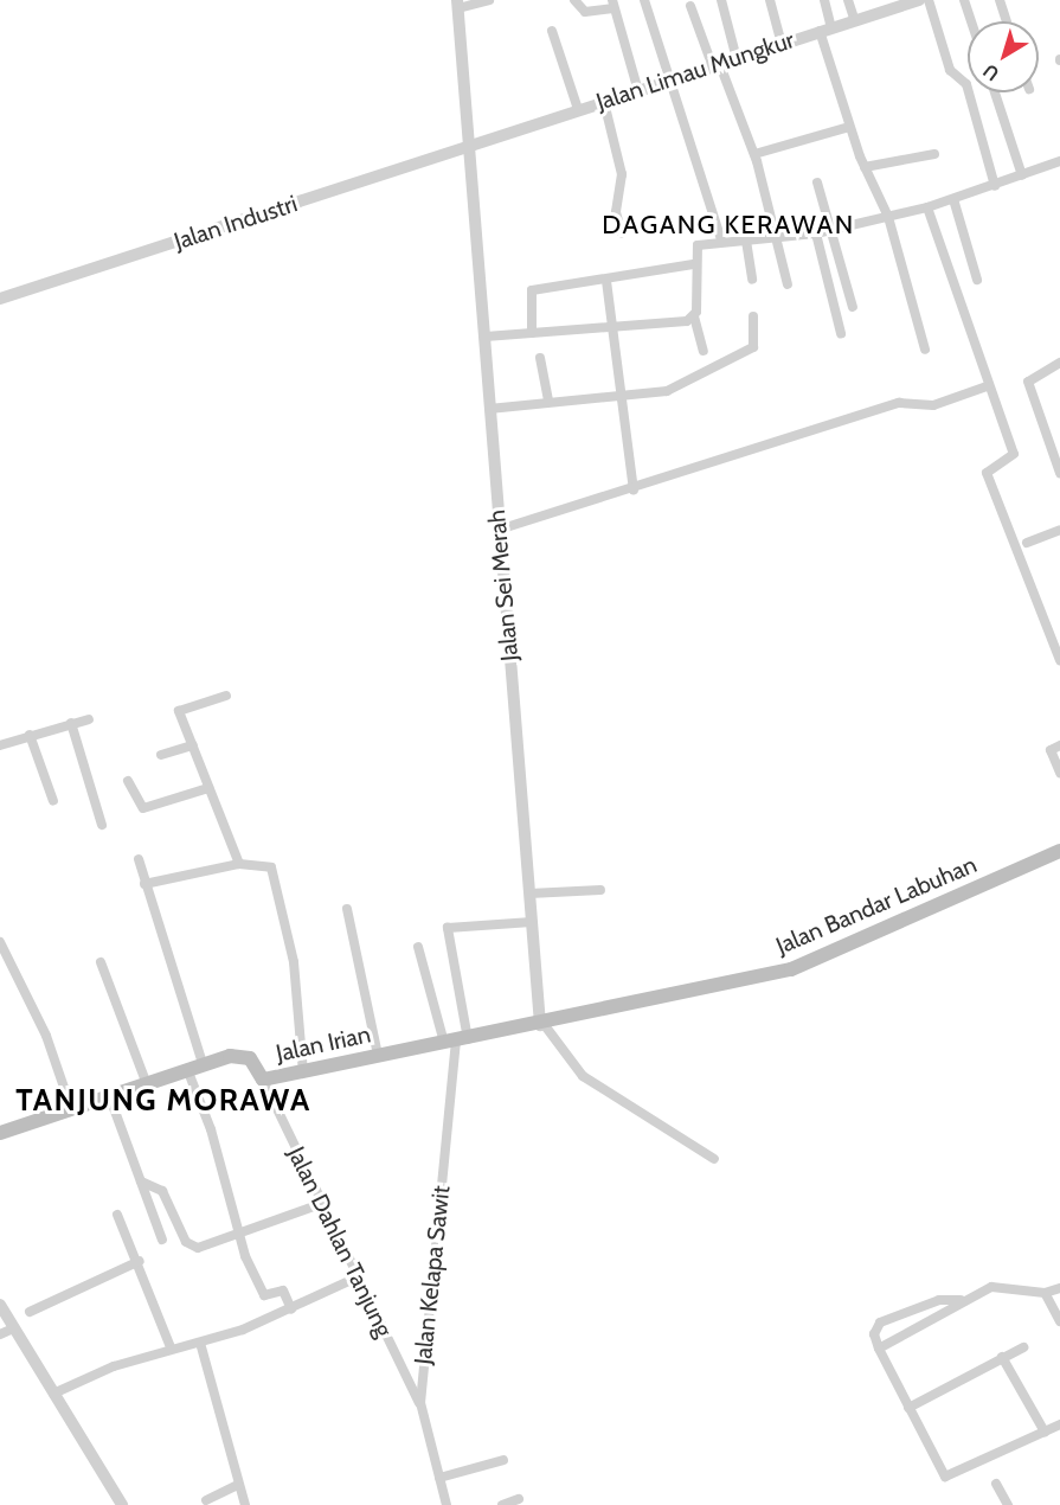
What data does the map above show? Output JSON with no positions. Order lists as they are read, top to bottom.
{
  "streets": {
    "main road": ["Jalan Bandar Labuhan", "Jalan Irian"],
    "street": [
      "Jalan Limau Mungkur",
      "Jalan Industri",
      "Jalan Sei Merah",
      "Jalan Dahlan Tanjung",
      "Jalan Kelapa Sawit"
    ]
  },
  "crossings": [
    ["Jalan Limau Mungkur", "Jalan Industri"],
    ["Jalan Limau Mungkur", "Jalan Sei Merah"],
    ["Jalan Industri", "Jalan Sei Merah"],
    ["Jalan Sei Merah", "Jalan Bandar Labuhan"],
    ["Jalan Bandar Labuhan", "Jalan Irian"],
    ["Jalan Bandar Labuhan", "Jalan Kelapa Sawit"],
    ["Jalan Irian", "Jalan Dahlan Tanjung"],
    ["Jalan Irian", "Jalan Kelapa Sawit"],
    ["Jalan Dahlan Tanjung", "Jalan Kelapa Sawit"]
  ],
  "districts": ["DAGANG KERAWAN", "TANJUNG MORAWA"],
  "north": "bottom left"
}
